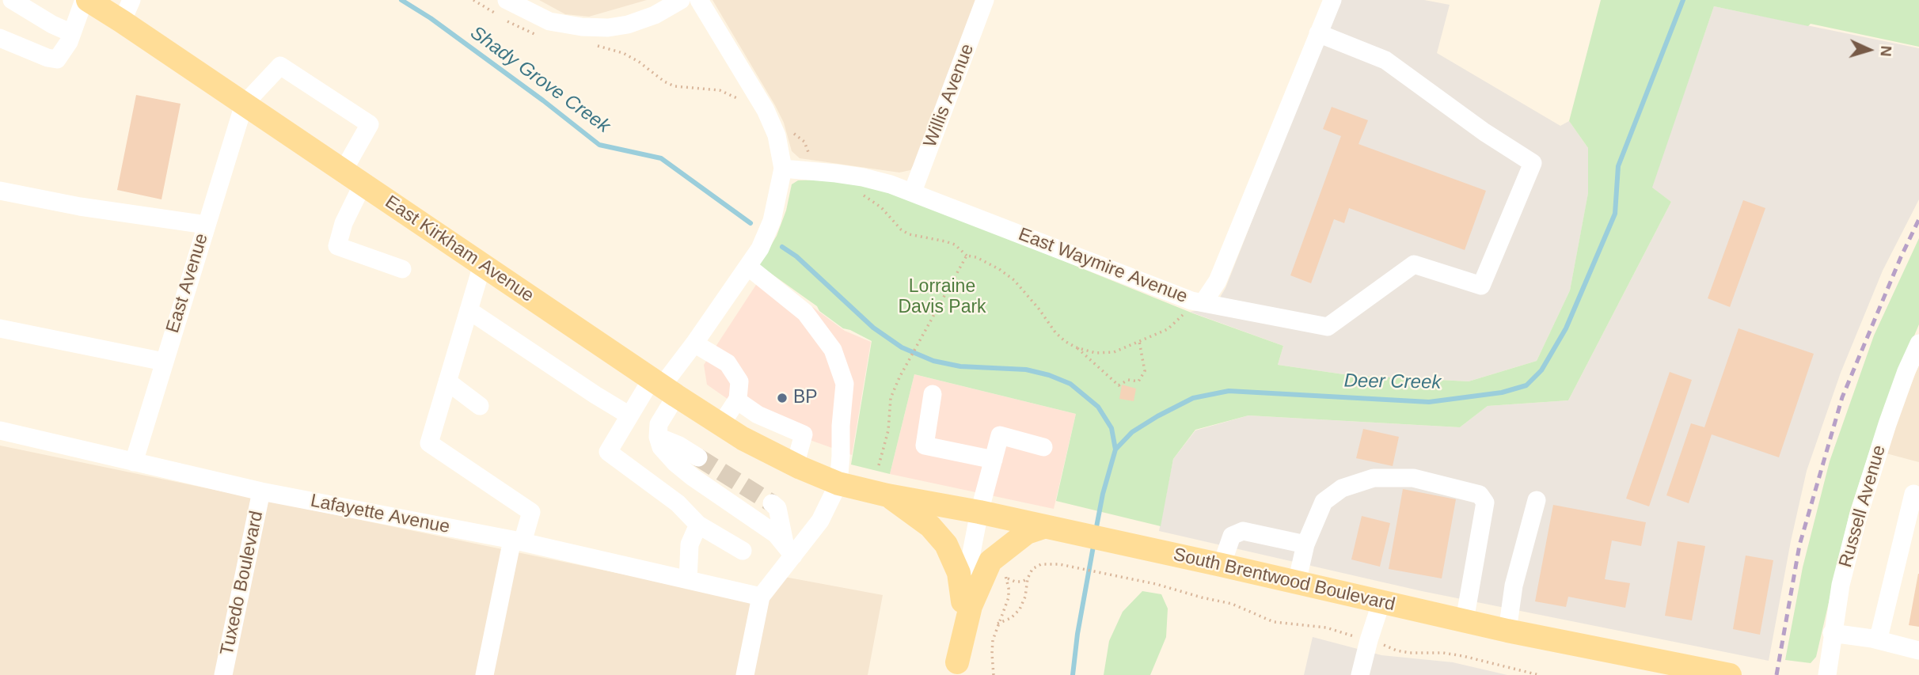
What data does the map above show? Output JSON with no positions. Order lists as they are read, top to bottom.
{
  "streets": {
    "main road": ["East Kirkham Avenue", "South Brentwood Boulevard"],
    "street": [
      "Willis Avenue",
      "East Waymire Avenue",
      "East Avenue",
      "Russell Avenue",
      "Lafayette Avenue",
      "Tuxedo Boulevard"
    ]
  },
  "crossings": [
    ["Willis Avenue", "East Waymire Avenue"],
    ["East Kirkham Avenue", "East Avenue"],
    ["East Kirkham Avenue", "South Brentwood Boulevard"],
    ["East Avenue", "Lafayette Avenue"],
    ["Lafayette Avenue", "Tuxedo Boulevard"]
  ],
  "water": ["Shady Grove Creek", "Deer Creek"],
  "parks": ["Lorraine Davis Park"],
  "places": ["BP"],
  "north": "right"
}
